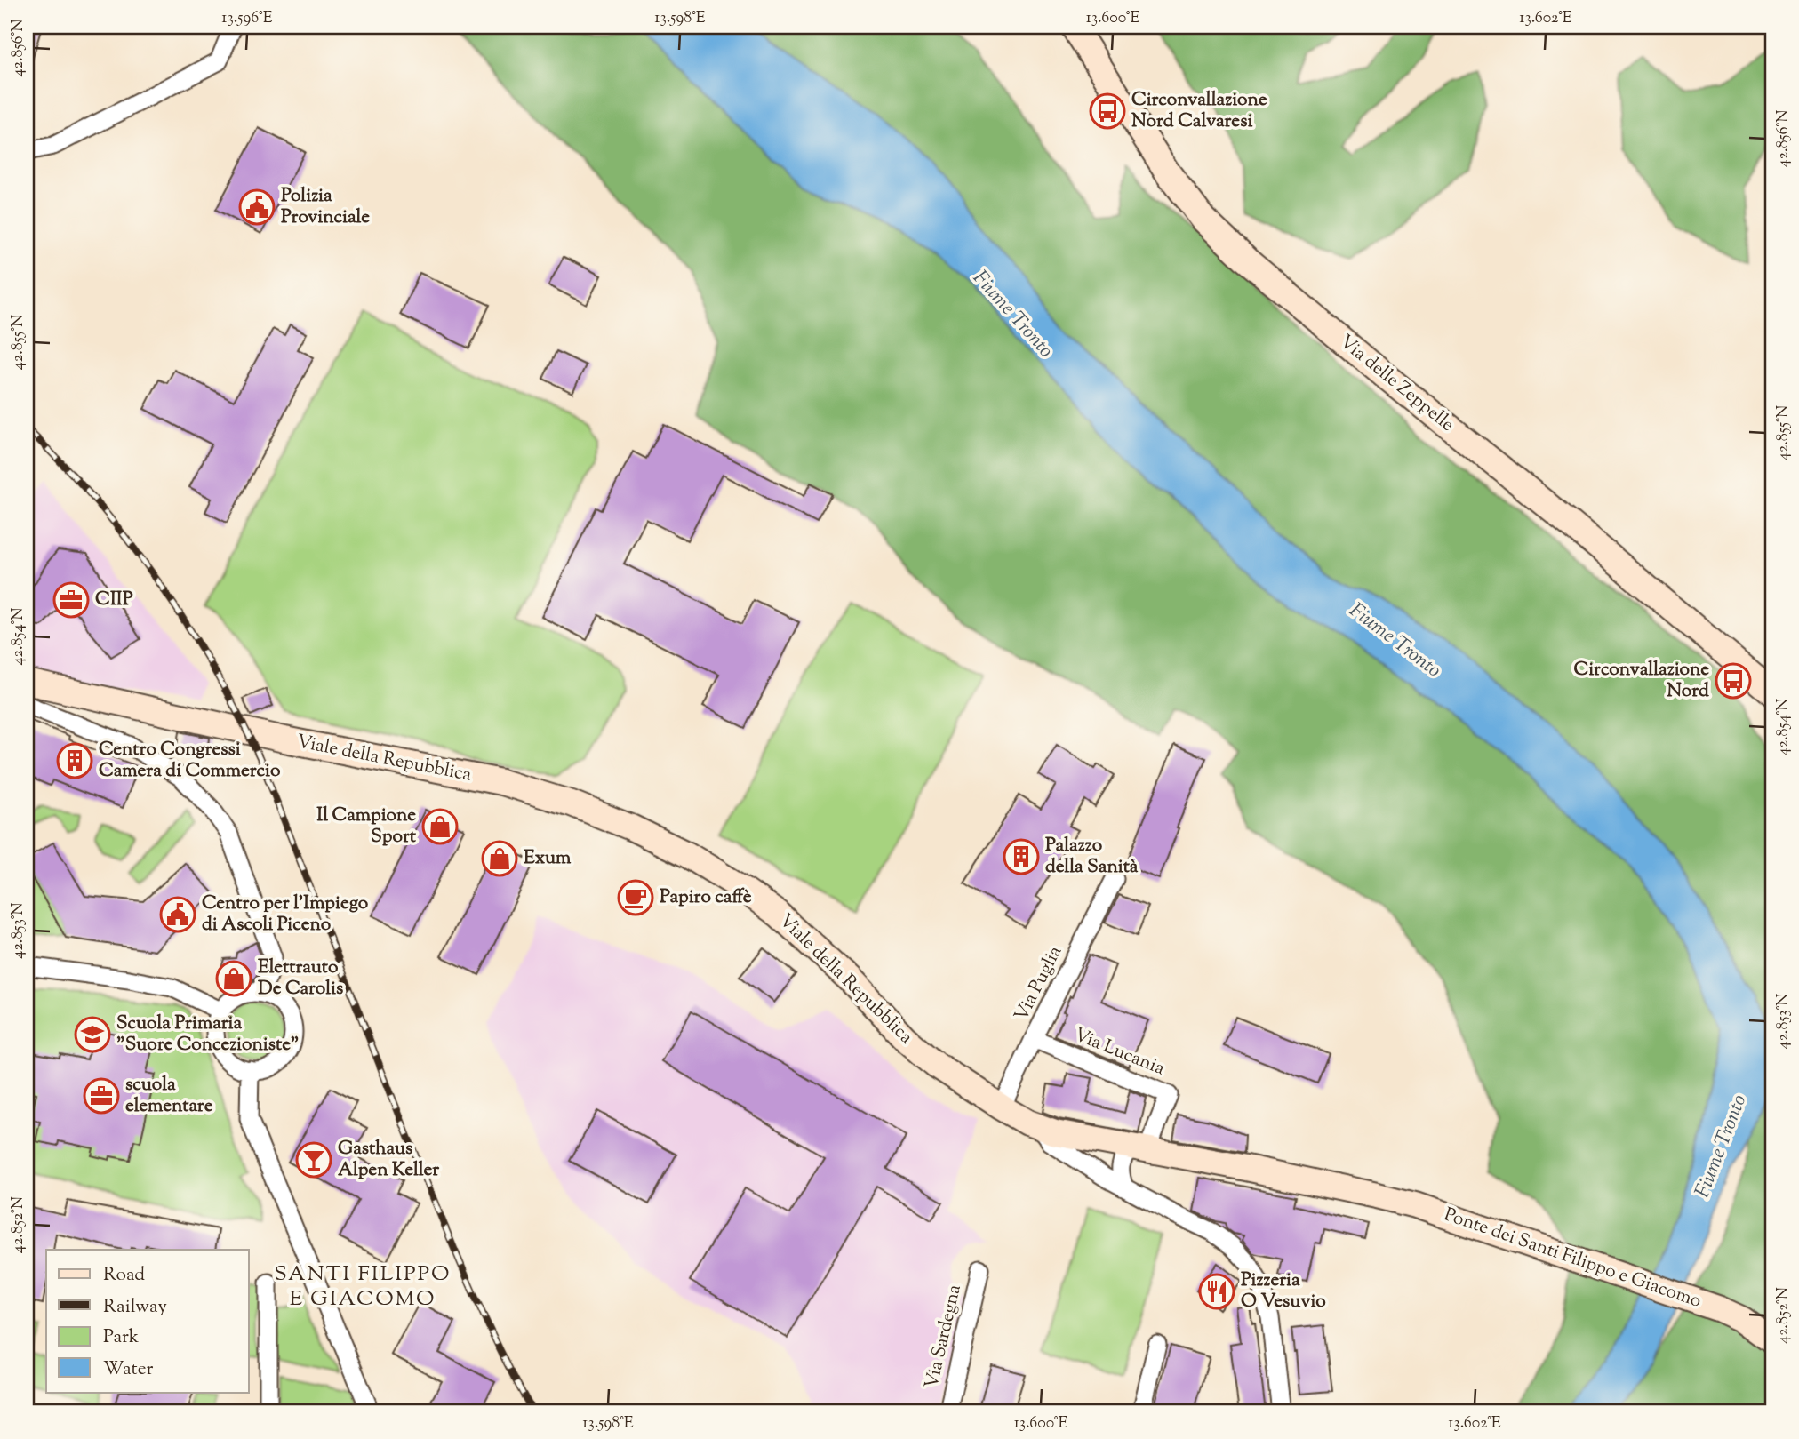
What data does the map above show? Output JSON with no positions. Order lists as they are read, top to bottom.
{
  "streets": {
    "street": [
      "Via delle Zeppelle",
      "Viale della Repubblica",
      "Via Puglia",
      "Via Lucania",
      "Ponte dei Santi Filippo e Giacomo",
      "Via Sardegna"
    ]
  },
  "crossings": [
    ["Viale della Repubblica", "Via Puglia"],
    ["Viale della Repubblica", "Via Lucania"],
    ["Viale della Repubblica", "Ponte dei Santi Filippo e Giacomo"],
    ["Via Puglia", "Via Lucania"]
  ],
  "districts": ["SANTI FILIPPO E GIACOMO"],
  "water": ["Fiume Tronto"],
  "places": {
    "bus stop": ["Circonvallazione Nord Calvaresi", "Circonvallazione Nord"],
    "public building": ["Polizia Provinciale", "Centro per l'Impiego di Ascoli Piceno"],
    "office": ["CIIP", "scuola elementare"],
    "building": ["Centro Congressi Camera di Commercio", "Palazzo della Sanità"],
    "shop": ["Il Campione Sport", "Exum", "Elettrauto De Carolis"],
    "cafe": ["Papiro caffè"],
    "school or university": ["Scuola Primaria \"Suore Concezioniste\""],
    "bar": ["Gasthaus Alpen Keller"],
    "restaurant": ["Pizzeria O Vesuvio"]
  },
  "legend": [
    "Road",
    "Railway",
    "Park",
    "Water"
  ],
  "coordinates": [
    "13.596°E",
    "13.598°E",
    "13.600°E",
    "13.602°E",
    "42.856°N",
    "42.855°N",
    "42.854°N",
    "42.853°N",
    "42.852°N"
  ]
}
